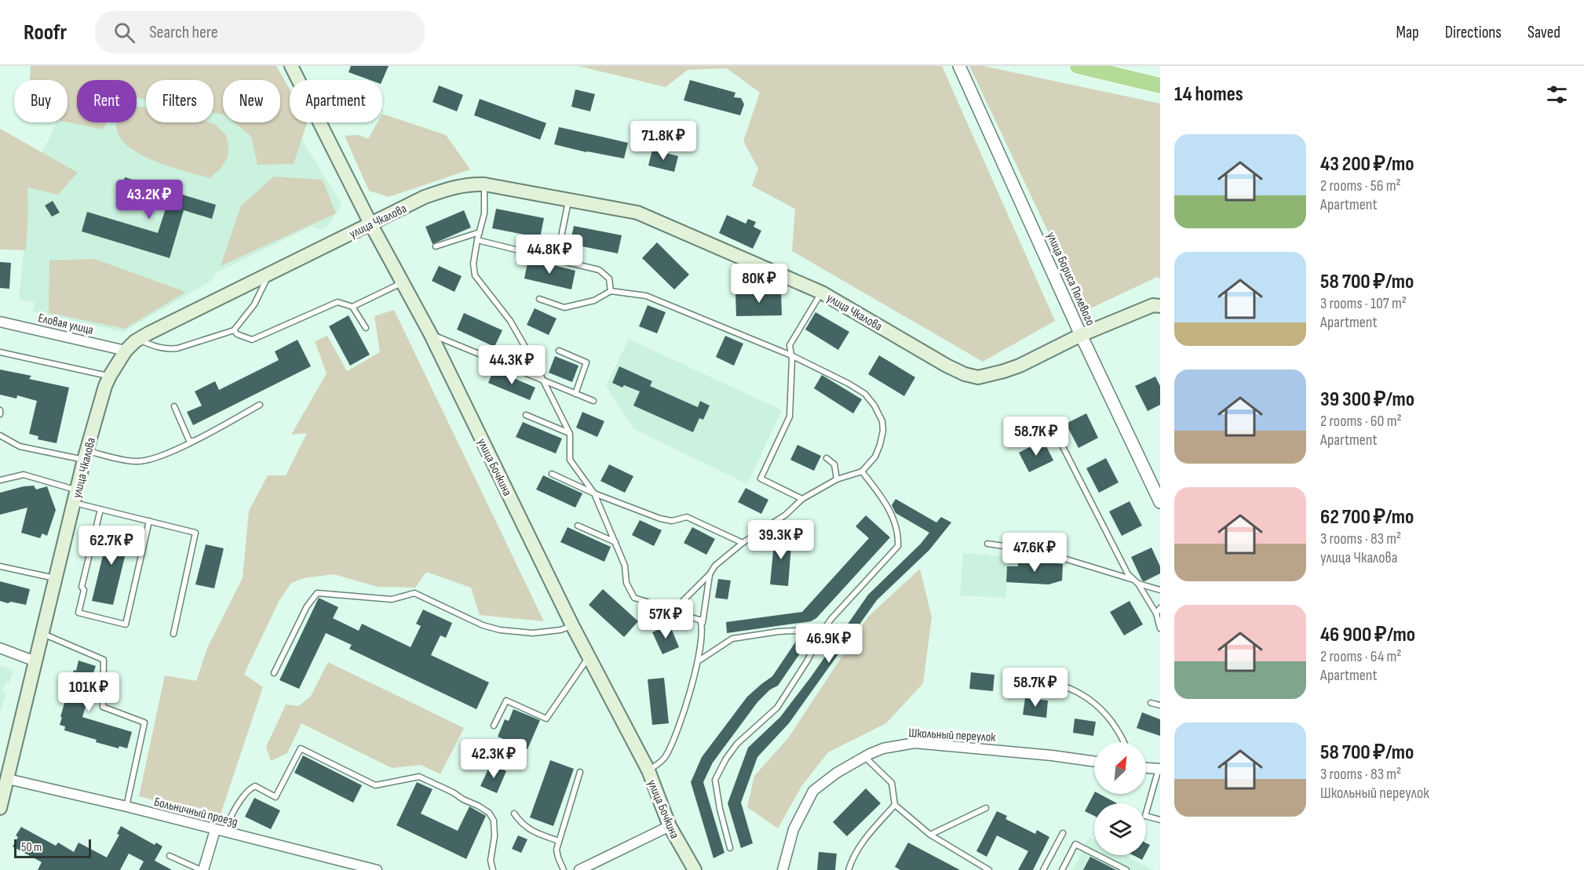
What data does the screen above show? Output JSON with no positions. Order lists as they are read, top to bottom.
{
  "streets": {
    "main road": ["улица Чкалова", "улица Бочкина"],
    "street": [
      "улица Бориса Полевого",
      "Еловая улица",
      "Школьный переулок",
      "Больничный проезд"
    ]
  },
  "crossings": [
    ["улица Чкалова", "улица Бориса Полевого"],
    ["улица Чкалова", "Еловая улица"],
    ["улица Чкалова", "улица Бочкина"],
    ["улица Чкалова", "Больничный проезд"]
  ],
  "scale_bar": "50 m",
  "north": "top right",
  "page": {
    "header": "Roofr",
    "search": "Search here",
    "nav": ["Map", "Directions", "Saved"],
    "heading": "14 homes",
    "chip": [
      "Buy",
      "Rent",
      "Filters",
      "New",
      "Apartment"
    ],
    "price": [
      "71.8K ₽",
      "43.2K ₽",
      "44.8K ₽",
      "80K ₽",
      "44.3K ₽",
      "58.7K ₽",
      "39.3K ₽",
      "62.7K ₽",
      "47.6K ₽",
      "57K ₽",
      "46.9K ₽",
      "58.7K ₽",
      "101K ₽",
      "42.3K ₽"
    ],
    "list": [
      {
        "name": "43 200 ₽/mo",
        "note": "2 rooms · 56 m² · Apartment"
      },
      {
        "name": "58 700 ₽/mo",
        "note": "3 rooms · 107 m² · Apartment"
      },
      {
        "name": "39 300 ₽/mo",
        "note": "2 rooms · 60 m² · Apartment"
      },
      {
        "name": "62 700 ₽/mo",
        "note": "3 rooms · 83 m² · улица Чкалова"
      },
      {
        "name": "46 900 ₽/mo",
        "note": "2 rooms · 64 m² · Apartment"
      },
      {
        "name": "58 700 ₽/mo",
        "note": "3 rooms · 83 m² · Школьный переулок"
      }
    ],
    "scale": "50 m"
  }
}
